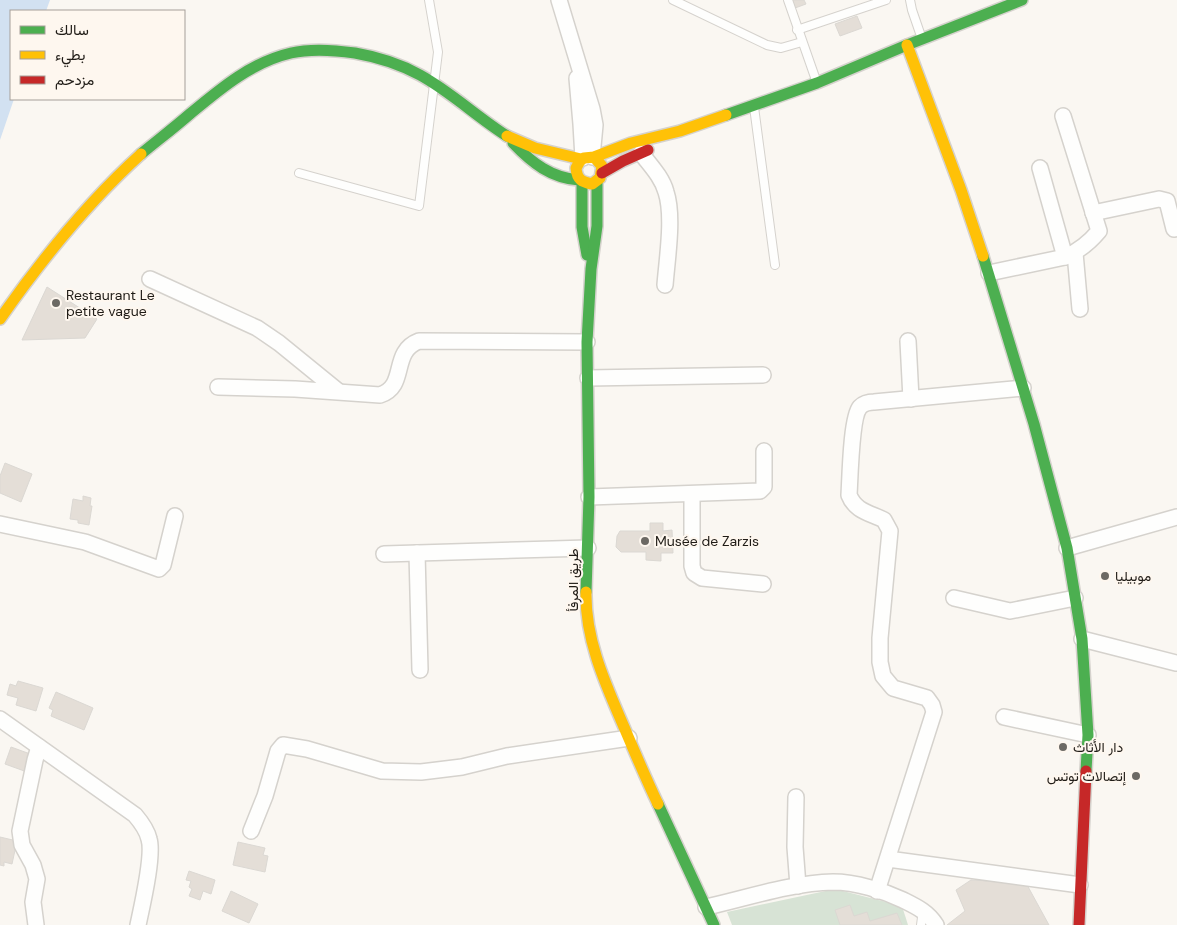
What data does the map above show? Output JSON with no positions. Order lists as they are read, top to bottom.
{
  "streets": {
    "street": ["طريق المرفأ"]
  },
  "places": [
    "Restaurant Le petite vague",
    "Musée de Zarzis",
    "موبيليا",
    "دار الأثاث",
    "إتصالات توتس"
  ],
  "legend": ["سالك", "بطيء", "مزدحم"]
}
